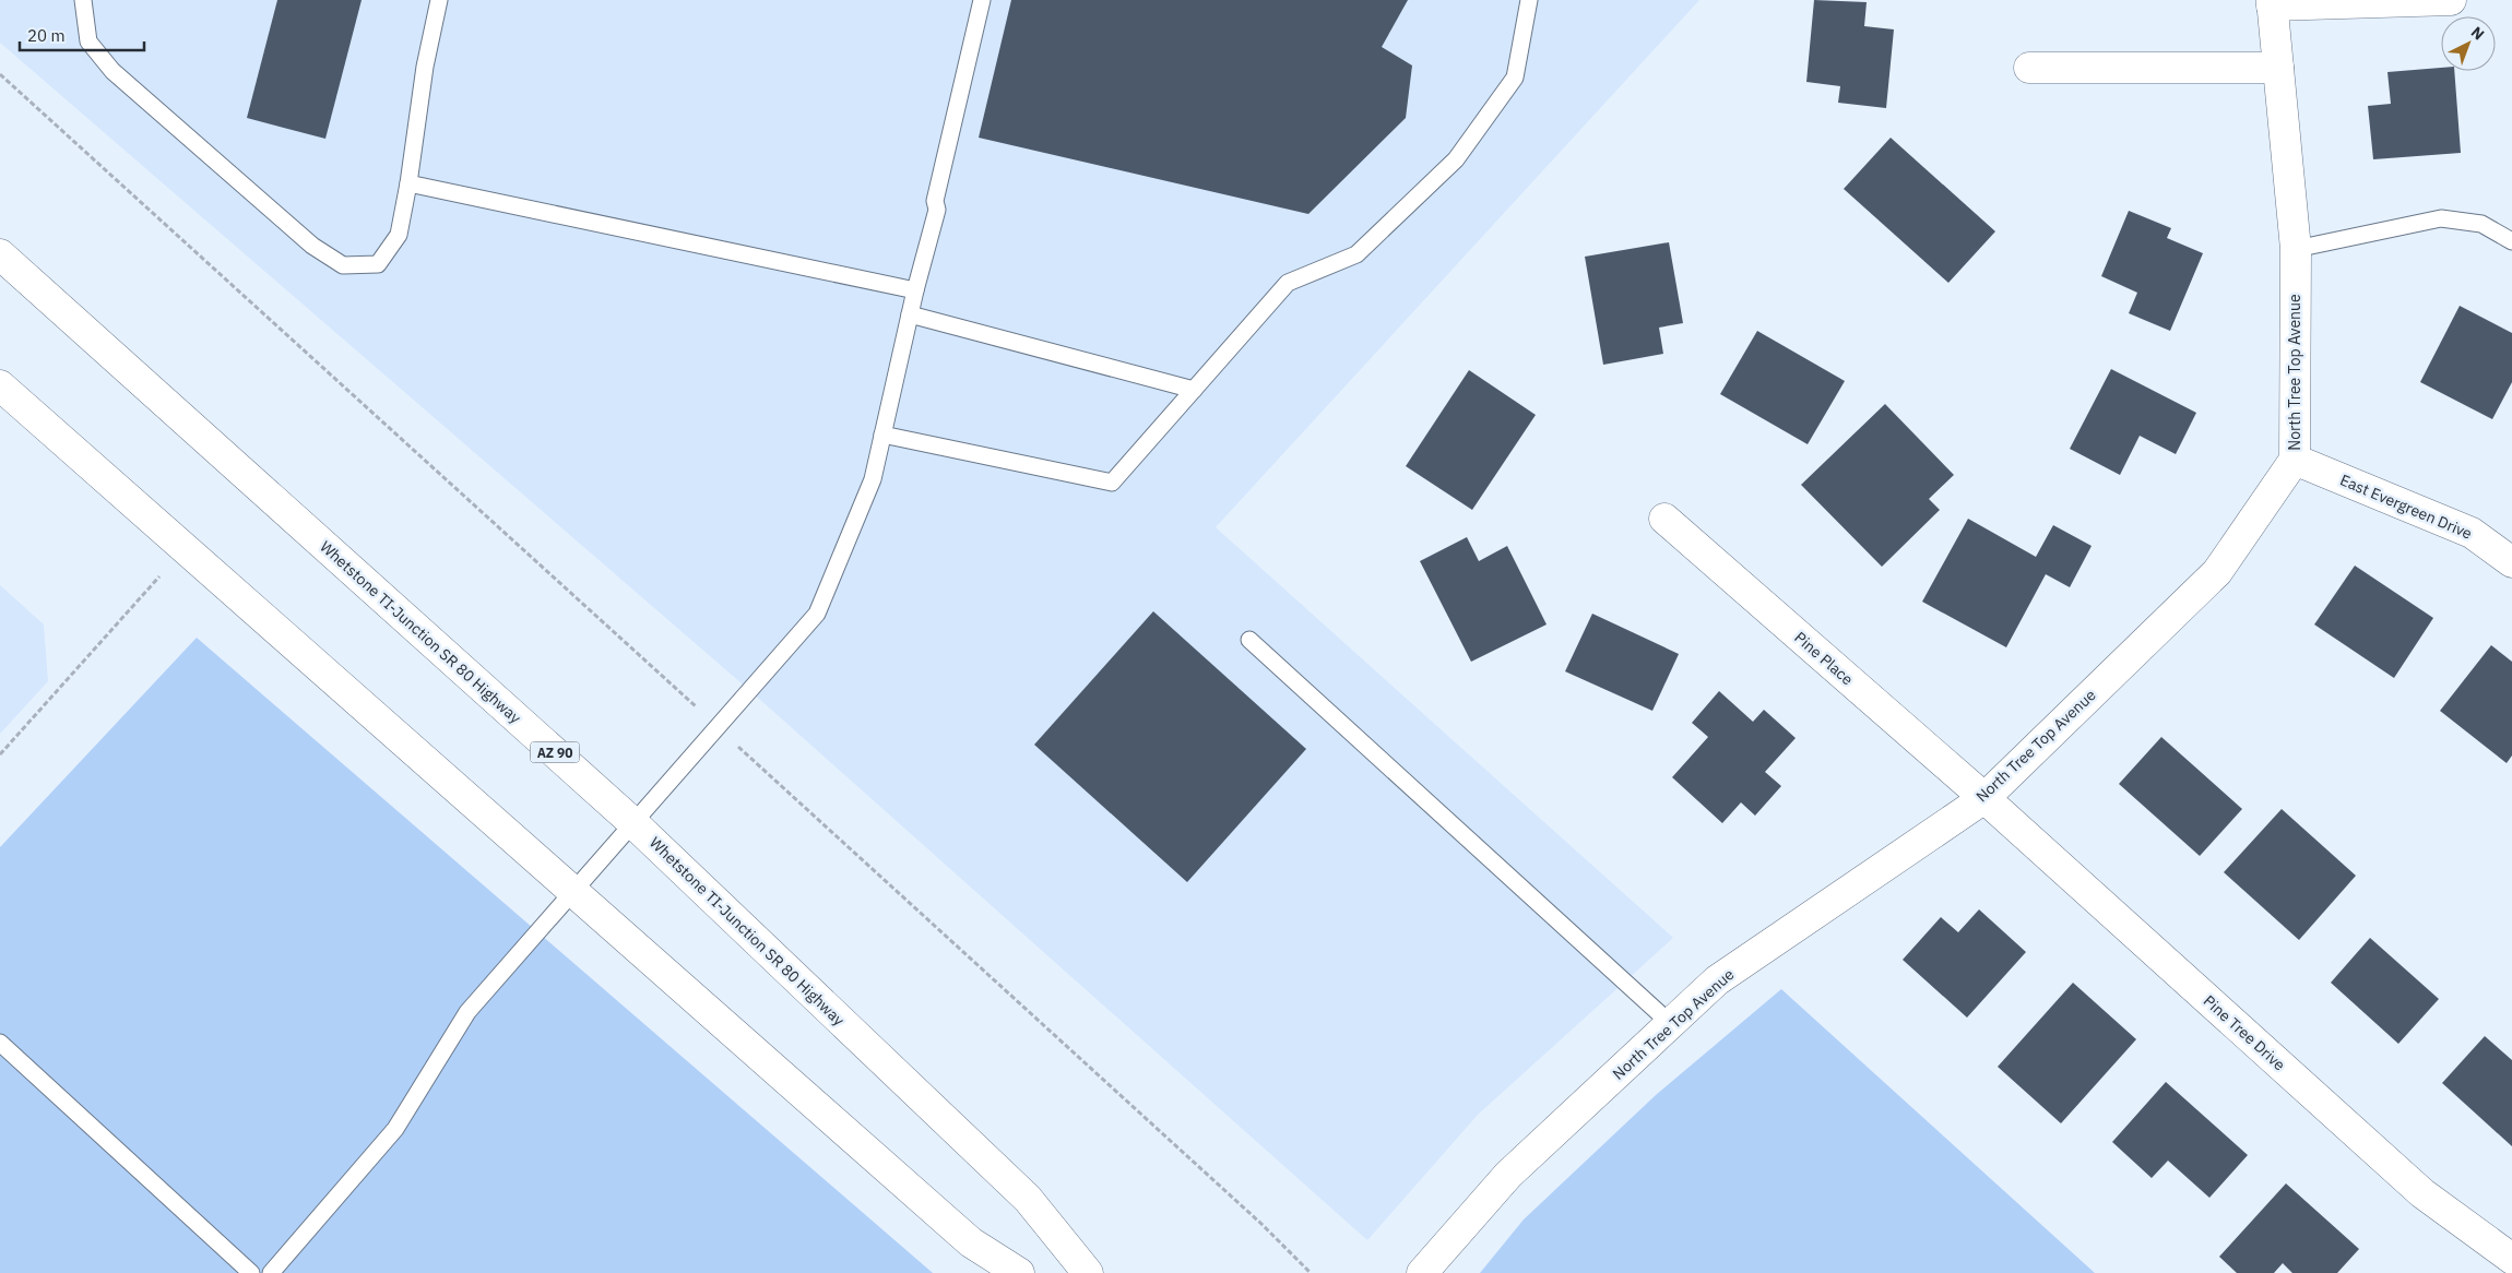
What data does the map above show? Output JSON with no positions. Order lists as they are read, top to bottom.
{
  "streets": {
    "main road": [
      "North Tree Top Avenue",
      "East Evergreen Drive",
      "Whetstone TI-Junction SR 80 Highway",
      "Pine Place",
      "AZ 90",
      "Pine Tree Drive"
    ]
  },
  "crossings": [
    ["North Tree Top Avenue", "East Evergreen Drive"],
    ["North Tree Top Avenue", "Pine Place"],
    ["North Tree Top Avenue", "Pine Tree Drive"],
    ["Pine Place", "Pine Tree Drive"]
  ],
  "scale_bar": "20 m",
  "north": "top right"
}
